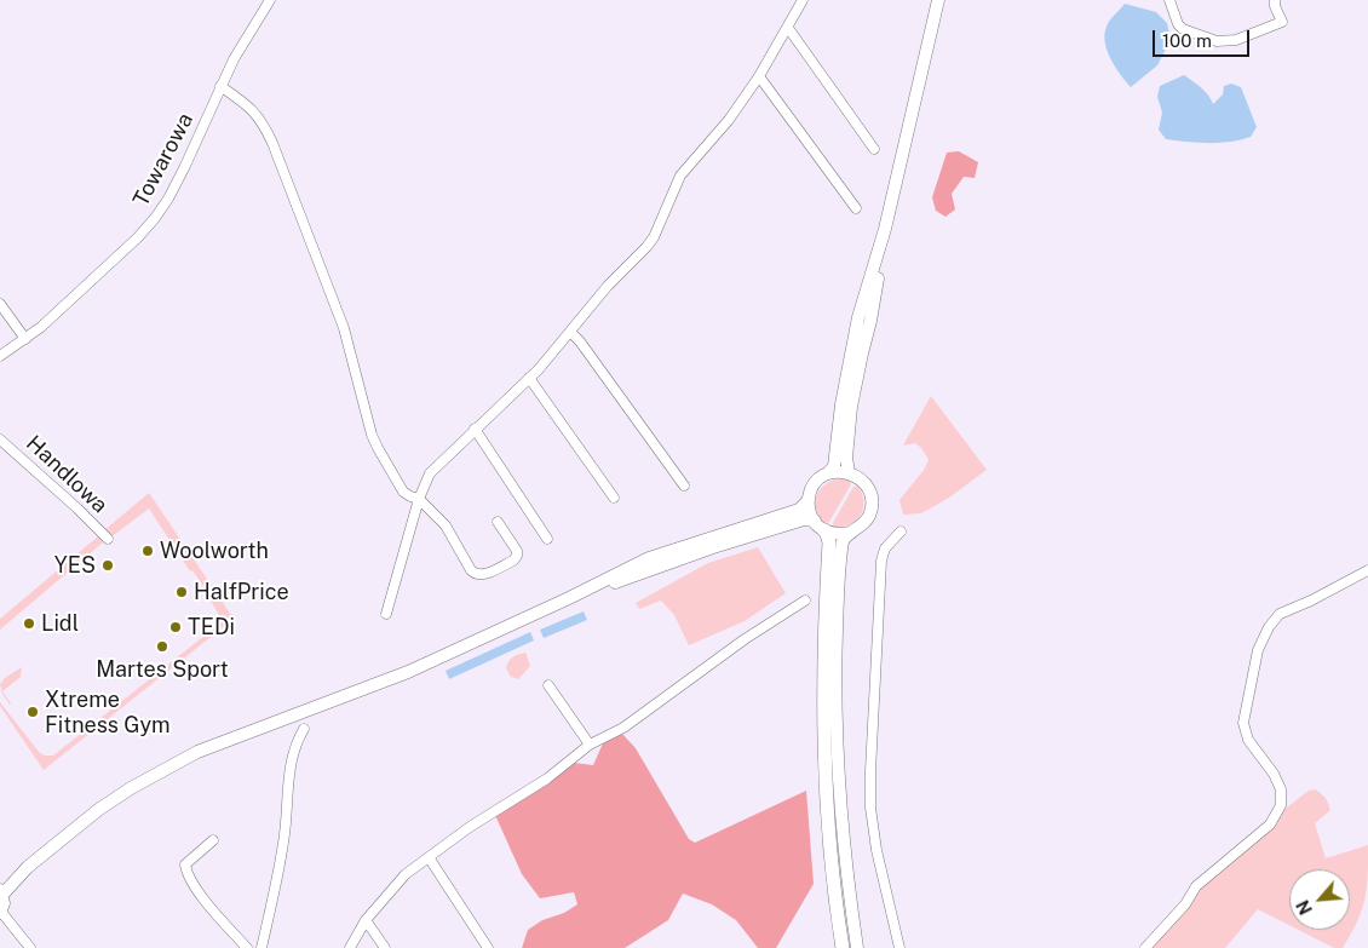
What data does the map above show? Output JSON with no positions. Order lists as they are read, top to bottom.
{
  "streets": {
    "street": ["Towarowa", "Handlowa"]
  },
  "places": [
    "Woolworth",
    "YES",
    "HalfPrice",
    "Lidl",
    "TEDi",
    "Martes Sport",
    "Xtreme Fitness Gym"
  ],
  "scale_bar": "100 m",
  "north": "bottom left"
}
